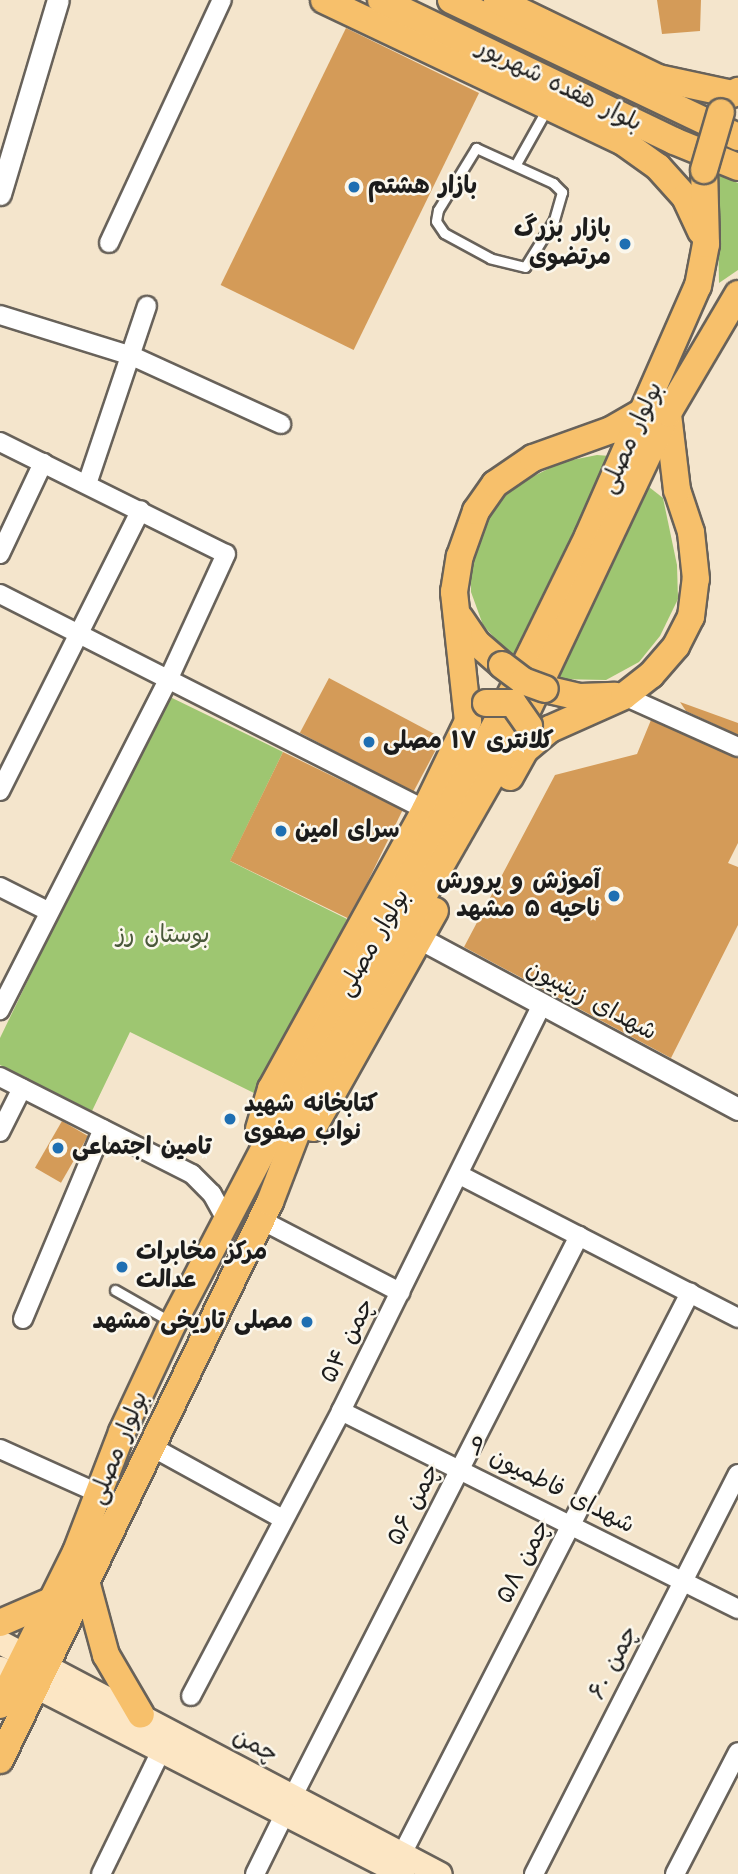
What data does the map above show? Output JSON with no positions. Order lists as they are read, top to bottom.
{
  "streets": {
    "main road": ["بلوار هفده شهریور", "بولوار مصلی", "چمن"],
    "street": [
      "شهدای زینبیون",
      "چمن ۵۴",
      "شهدای فاطمیون ۹",
      "چمن ۵۶",
      "چمن ۵۸",
      "چمن ۶۰"
    ]
  },
  "crossings": [
    ["بولوار مصلی", "چمن"],
    ["شهدای زینبیون", "چمن ۵۴"],
    ["چمن ۵۴", "شهدای فاطمیون ۹"],
    ["شهدای فاطمیون ۹", "چمن ۵۶"],
    ["شهدای فاطمیون ۹", "چمن ۵۸"],
    ["شهدای فاطمیون ۹", "چمن ۶۰"],
    ["چمن ۵۶", "چمن"],
    ["چمن ۵۸", "چمن"]
  ],
  "parks": ["بوستان رز"],
  "places": [
    "بازار هشتم",
    "بازار بزرگ مرتضوی",
    "کلانتری ۱۷ مصلی",
    "سرای امین",
    "آموزش و پرورش ناحیه ۵ مشهد",
    "کتابخانه شهید نواب صفوی",
    "تامین اجتماعی",
    "مرکز مخابرات عدالت",
    "مصلی تاریخی مشهد"
  ]
}
